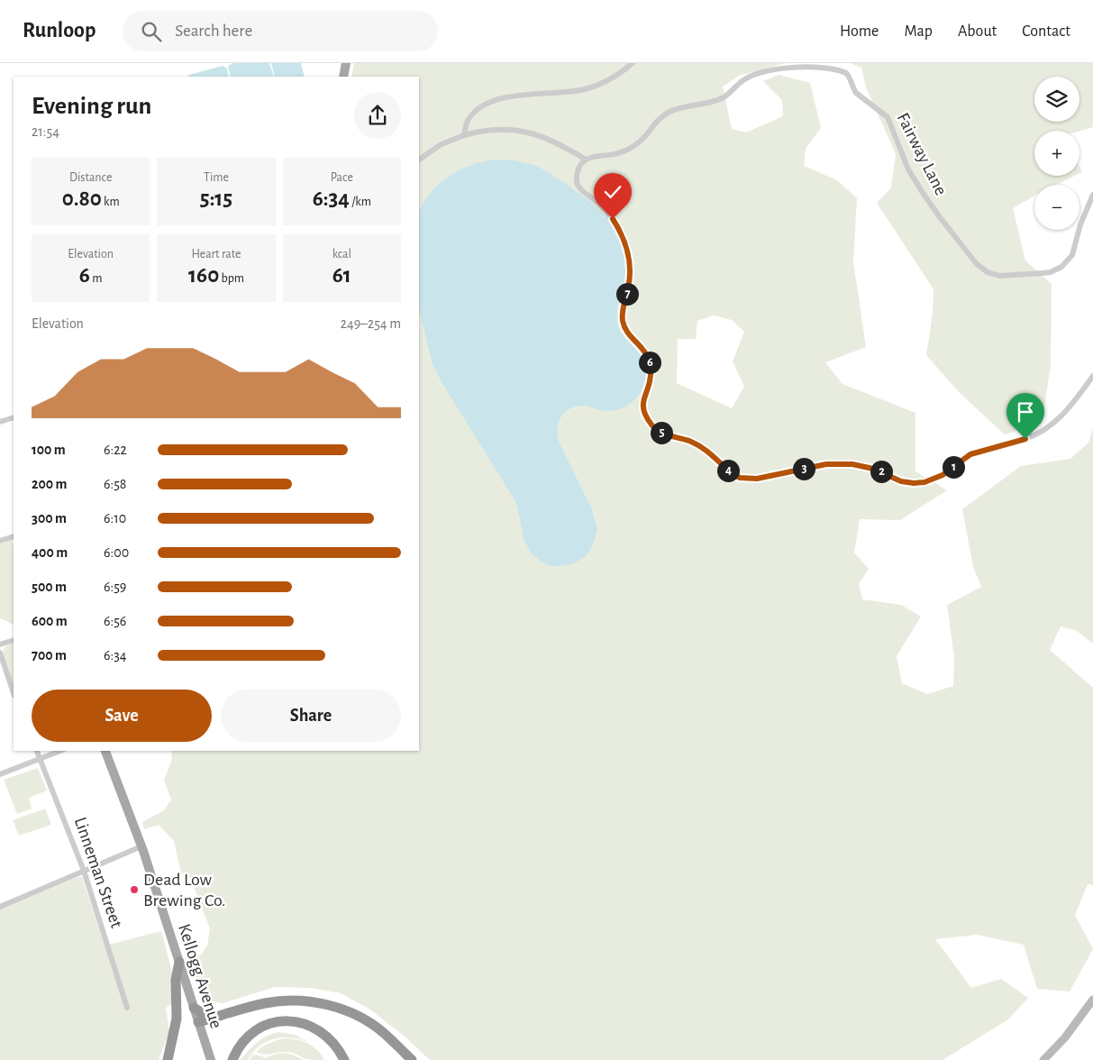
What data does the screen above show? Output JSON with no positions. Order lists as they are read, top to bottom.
{
  "streets": {
    "main road": ["Kellogg Avenue"],
    "street": ["Fairway Lane", "Linneman Street"]
  },
  "places": ["Dead Low Brewing Co."],
  "page": {
    "header": "Runloop",
    "search": "Search here",
    "nav": [
      "Home",
      "Map",
      "About",
      "Contact"
    ],
    "map_buttons": ["+", "−"],
    "heading": ["Evening run", "21:54"],
    "stats": [
      ["Distance", "0.80 km"],
      ["Time", "5:15"],
      ["Pace", "6:34 /km"],
      ["Elevation", "6 m"],
      ["Heart rate", "160 bpm"],
      ["kcal", "61"]
    ],
    "pins": [
      "7",
      "6",
      "5",
      "1",
      "3",
      "4",
      "2"
    ],
    "chart": ["Elevation", "249–254 m"],
    "list": [
      {
        "name": "100 m",
        "note": "6:22"
      },
      {
        "name": "200 m",
        "note": "6:58"
      },
      {
        "name": "300 m",
        "note": "6:10"
      },
      {
        "name": "400 m",
        "note": "6:00"
      },
      {
        "name": "500 m",
        "note": "6:59"
      },
      {
        "name": "600 m",
        "note": "6:56"
      },
      {
        "name": "700 m",
        "note": "6:34"
      }
    ],
    "buttons": ["Save", "Share"]
  }
}
